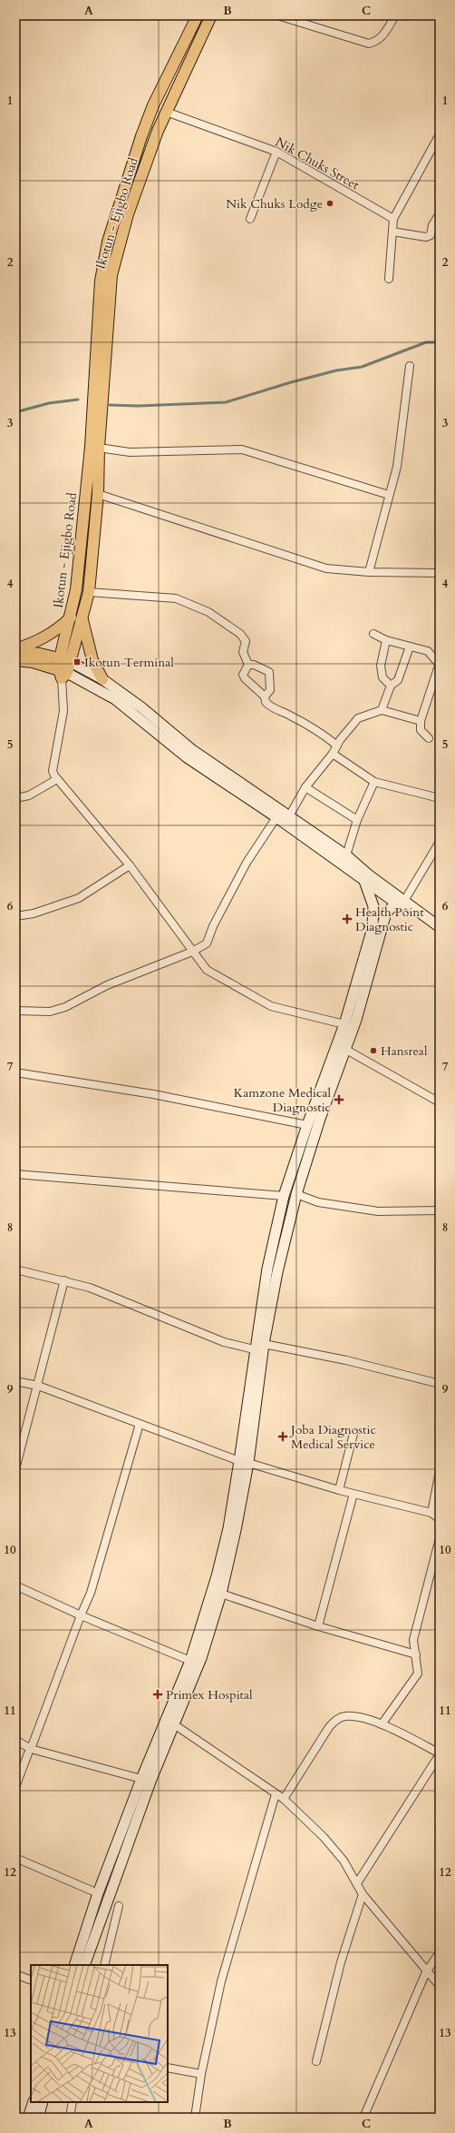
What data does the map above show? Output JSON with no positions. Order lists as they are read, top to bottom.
{
  "streets": {
    "main road": ["Ikotun - Ejigbo Road"],
    "street": ["Nik Chuks Street"]
  },
  "crossings": [
    ["Nik Chuks Street", "Ikotun - Ejigbo Road"]
  ],
  "places": {
    "other": ["Nik Chuks Lodge", "Hansreal"],
    "transit": ["Ikotun Terminal"],
    "health": [
      "Health Point Diagnostic",
      "Kamzone Medical Diagnostic",
      "Joba Diagnostic Medical Service",
      "Primex Hospital"
    ]
  },
  "grid": {
    "columns": ["A", "B", "C"],
    "rows": [
      "1",
      "2",
      "3",
      "4",
      "5",
      "6",
      "7",
      "8",
      "9",
      "10",
      "11",
      "12",
      "13"
    ]
  }
}
